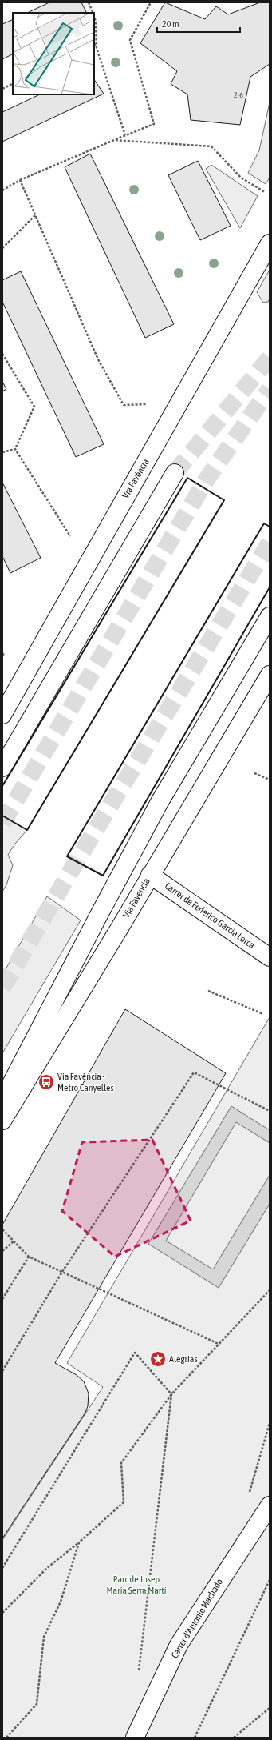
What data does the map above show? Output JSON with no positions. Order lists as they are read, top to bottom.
{
  "streets": {
    "main road": ["Via Favència", "Carrer de Federico García Lorca", "Carrer d'Antonio Machado"]
  },
  "crossings": [
    ["Via Favència", "Carrer de Federico García Lorca"]
  ],
  "parks": ["Parc de Josep Maria Serra Martí"],
  "places": {
    "bus stop": ["Via Favència - Metro Canyelles"],
    "place": ["Alegrias"]
  },
  "house_numbers": ["2-6"],
  "scale_bar": "20 m"
}
